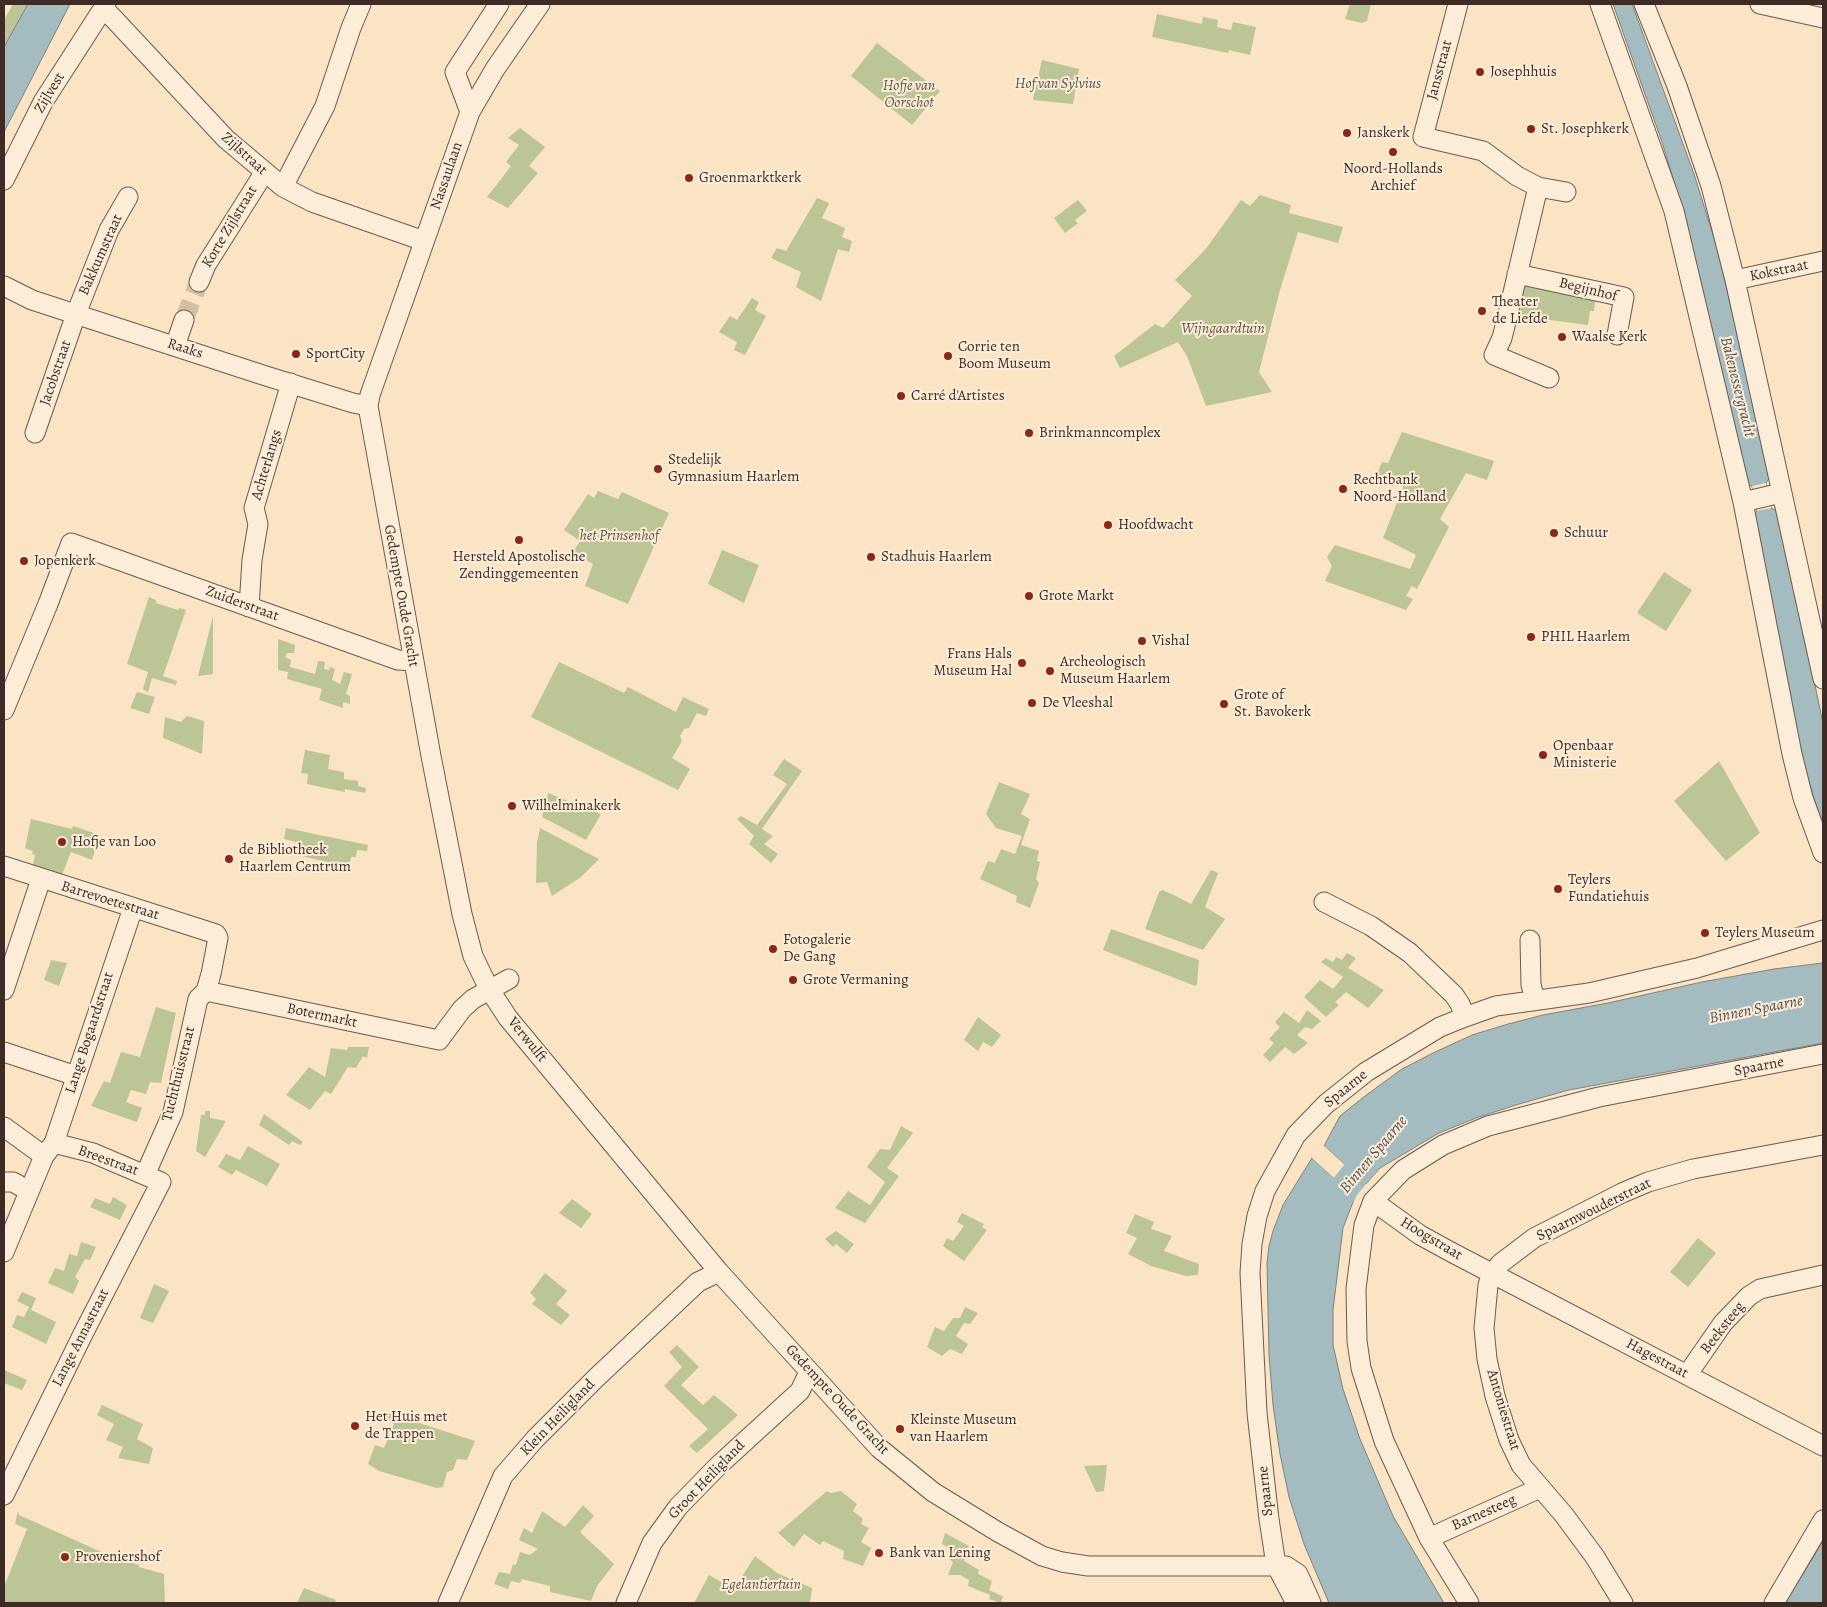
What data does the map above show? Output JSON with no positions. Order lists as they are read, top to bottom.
{
  "streets": {
    "street": [
      "Jansstraat",
      "Zijlvest",
      "Zijlstraat",
      "Nassaulaan",
      "Korte Zijlstraat",
      "Bakkumstraat",
      "Kokstraat",
      "Begijnhof",
      "Raaks",
      "Jacobstraat",
      "Achterlangs",
      "Gedempte Oude Gracht",
      "Zuiderstraat",
      "Barrevoetestraat",
      "Botermarkt",
      "Lange Bogaardstraat",
      "Verwulft",
      "Spaarne",
      "Tuchthuisstraat",
      "Breestraat",
      "Spaarnwouderstraat",
      "Hoogstraat",
      "Beeksteeg",
      "Lange Annastraat",
      "Hagestraat",
      "Antoniestraat",
      "Klein Heiligland",
      "Groot Heiligland",
      "Barnesteeg"
    ]
  },
  "crossings": [
    ["Zijlvest", "Zijlstraat"],
    ["Zijlstraat", "Nassaulaan"],
    ["Zijlstraat", "Korte Zijlstraat"],
    ["Zijlstraat", "Gedempte Oude Gracht"],
    ["Nassaulaan", "Gedempte Oude Gracht"],
    ["Bakkumstraat", "Raaks"],
    ["Bakkumstraat", "Jacobstraat"],
    ["Raaks", "Jacobstraat"],
    ["Raaks", "Achterlangs"],
    ["Raaks", "Gedempte Oude Gracht"],
    ["Achterlangs", "Zuiderstraat"],
    ["Gedempte Oude Gracht", "Zuiderstraat"],
    ["Gedempte Oude Gracht", "Verwulft"],
    ["Gedempte Oude Gracht", "Spaarne"],
    ["Gedempte Oude Gracht", "Klein Heiligland"],
    ["Gedempte Oude Gracht", "Groot Heiligland"],
    ["Barrevoetestraat", "Lange Bogaardstraat"],
    ["Barrevoetestraat", "Tuchthuisstraat"],
    ["Botermarkt", "Verwulft"],
    ["Botermarkt", "Tuchthuisstraat"],
    ["Lange Bogaardstraat", "Breestraat"],
    ["Spaarne", "Hoogstraat"],
    ["Spaarne", "Barnesteeg"],
    ["Tuchthuisstraat", "Breestraat"],
    ["Tuchthuisstraat", "Lange Annastraat"],
    ["Breestraat", "Lange Annastraat"],
    ["Spaarnwouderstraat", "Hoogstraat"],
    ["Spaarnwouderstraat", "Hagestraat"],
    ["Spaarnwouderstraat", "Antoniestraat"],
    ["Hoogstraat", "Hagestraat"],
    ["Hoogstraat", "Antoniestraat"],
    ["Beeksteeg", "Hagestraat"],
    ["Hagestraat", "Antoniestraat"],
    ["Antoniestraat", "Barnesteeg"]
  ],
  "water": ["Bakenessergracht", "Binnen Spaarne"],
  "parks": [
    "Hof van Sylvius",
    "Hofje van Oorschot",
    "Wijngaardtuin",
    "het Prinsenhof",
    "Egelantiertuin"
  ],
  "places": [
    "Josephhuis",
    "St. Josephkerk",
    "Janskerk",
    "Noord-Hollands Archief",
    "Groenmarktkerk",
    "Theater de Liefde",
    "Waalse Kerk",
    "SportCity",
    "Corrie ten Boom Museum",
    "Carré d'Artistes",
    "Brinkmanncomplex",
    "Stedelijk Gymnasium Haarlem",
    "Rechtbank Noord-Holland",
    "Hoofdwacht",
    "Schuur",
    "Hersteld Apostolische Zendinggemeenten",
    "Stadhuis Haarlem",
    "Jopenkerk",
    "Grote Markt",
    "PHIL Haarlem",
    "Vishal",
    "Frans Hals Museum Hal",
    "Archeologisch Museum Haarlem",
    "De Vleeshal",
    "Grote of St. Bavokerk",
    "Openbaar Ministerie",
    "Wilhelminakerk",
    "Hofje van Loo",
    "de Bibliotheek Haarlem Centrum",
    "Teylers Fundatiehuis",
    "Teylers Museum",
    "Fotogalerie De Gang",
    "Grote Vermaning",
    "Het Huis met de Trappen",
    "Kleinste Museum van Haarlem",
    "Bank van Lening",
    "Proveniershof"
  ]
}
